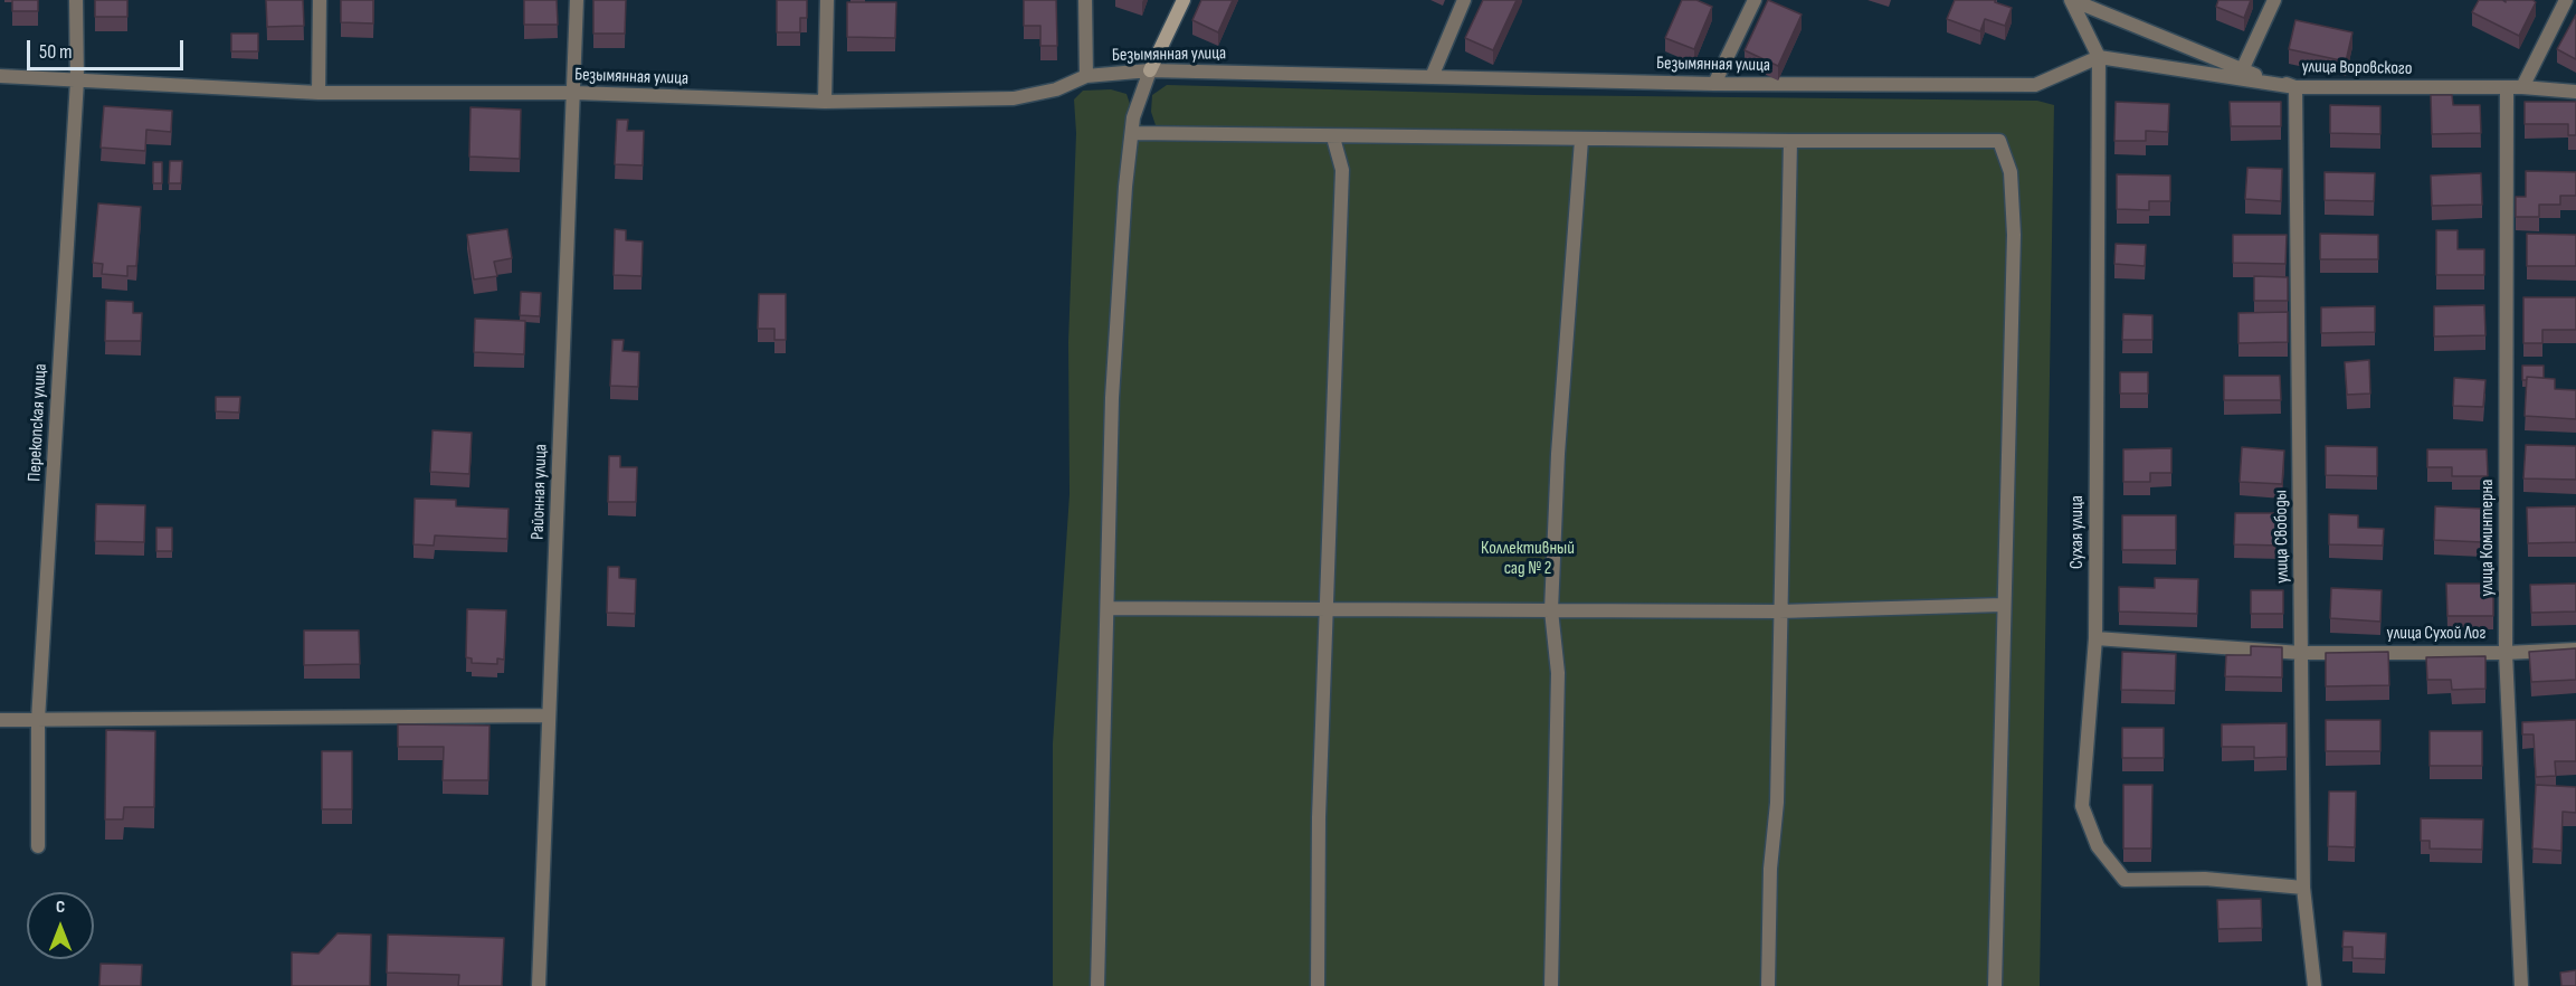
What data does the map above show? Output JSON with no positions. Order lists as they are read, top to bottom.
{
  "streets": {
    "street": [
      "Безымянная улица",
      "улица Воровского",
      "Перекопская улица",
      "Районная улица",
      "Сухая улица",
      "улица Свободы",
      "улица Коминтерна",
      "улица Сухой Лог"
    ]
  },
  "crossings": [
    ["Безымянная улица", "Перекопская улица"],
    ["Безымянная улица", "Районная улица"],
    ["Безымянная улица", "Сухая улица"],
    ["улица Воровского", "Сухая улица"],
    ["улица Воровского", "улица Свободы"],
    ["улица Воровского", "улица Коминтерна"],
    ["Сухая улица", "улица Свободы"],
    ["Сухая улица", "улица Сухой Лог"],
    ["улица Свободы", "улица Сухой Лог"],
    ["улица Коминтерна", "улица Сухой Лог"]
  ],
  "parks": ["Коллективный сад № 2"],
  "scale_bar": "50 m",
  "north": "top"
}
